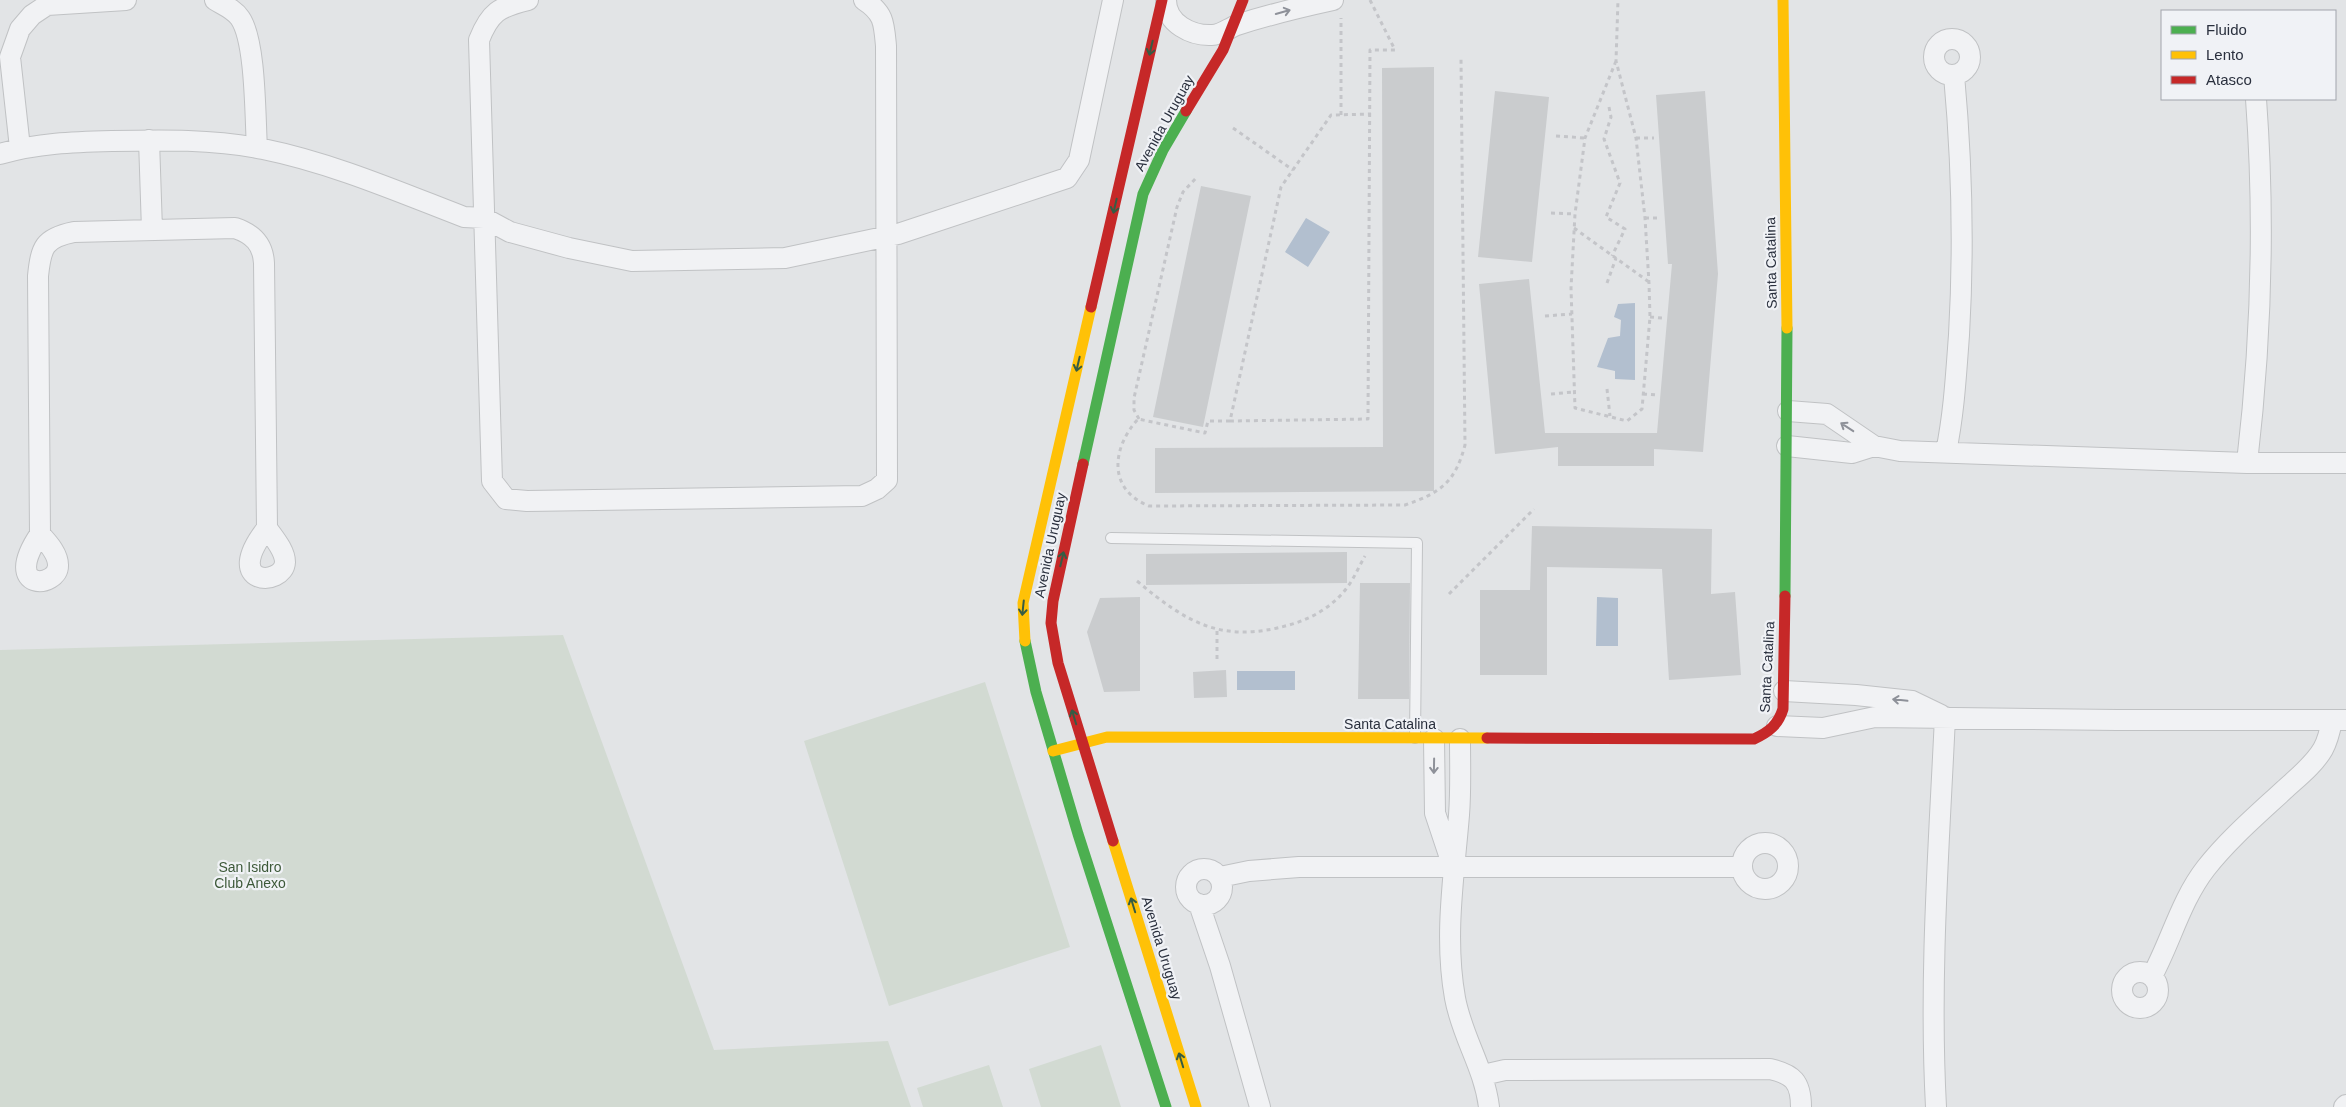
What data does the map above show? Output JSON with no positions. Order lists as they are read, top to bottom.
{
  "streets": {
    "main road": ["Avenida Uruguay", "Santa Catalina"]
  },
  "crossings": [
    ["Avenida Uruguay", "Santa Catalina"]
  ],
  "parks": ["San Isidro Club Anexo"],
  "legend": ["Fluido", "Lento", "Atasco"]
}
